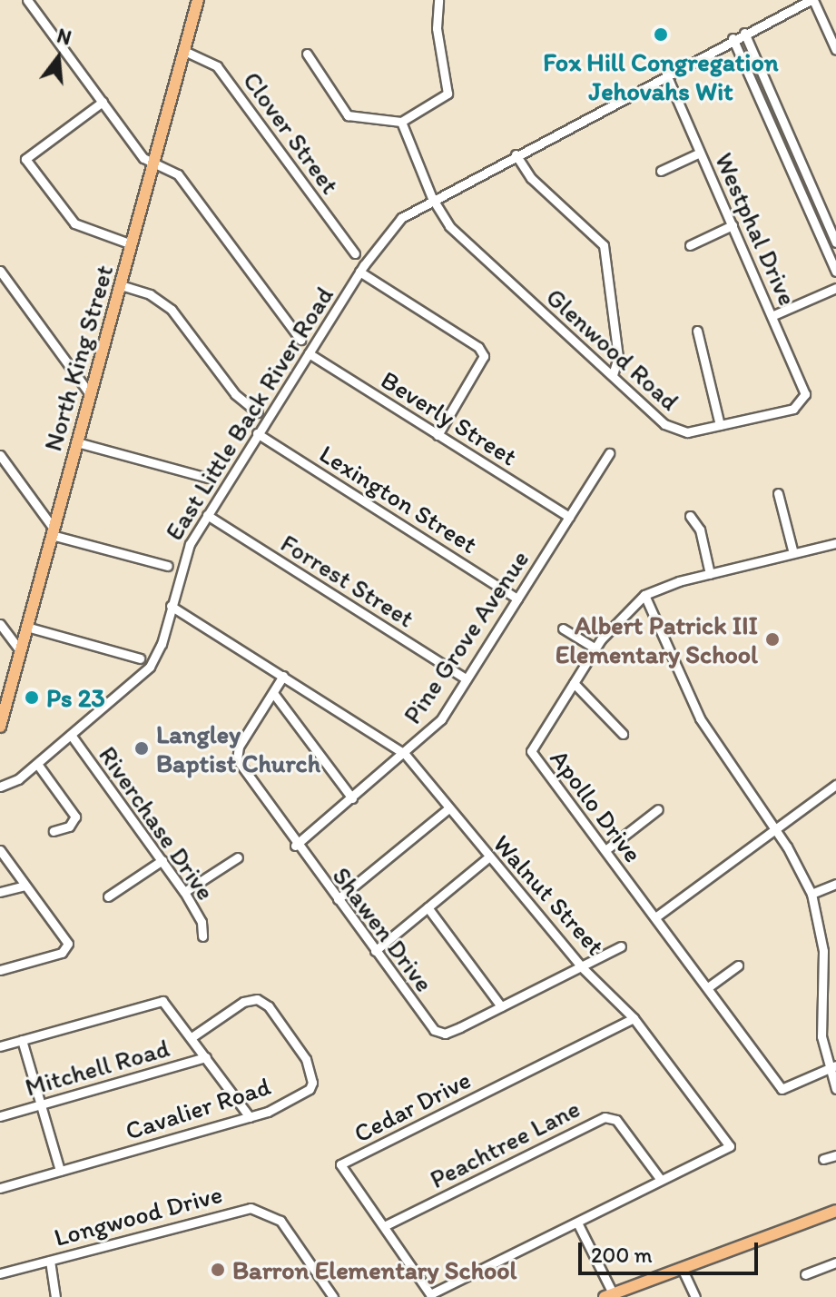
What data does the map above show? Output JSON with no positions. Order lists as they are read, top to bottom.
{
  "streets": {
    "main road": ["North King Street"],
    "street": [
      "Clover Street",
      "Westphal Drive",
      "Glenwood Road",
      "East Little Back River Road",
      "Beverly Street",
      "Lexington Street",
      "Forrest Street",
      "Pine Grove Avenue",
      "Apollo Drive",
      "Riverchase Drive",
      "Walnut Street",
      "Shawen Drive",
      "Mitchell Road",
      "Cedar Drive",
      "Cavalier Road",
      "Peachtree Lane",
      "Longwood Drive"
    ]
  },
  "crossings": [
    ["Clover Street", "North King Street"],
    ["Westphal Drive", "Glenwood Road"],
    ["Westphal Drive", "East Little Back River Road"],
    ["Glenwood Road", "East Little Back River Road"],
    ["East Little Back River Road", "Beverly Street"],
    ["East Little Back River Road", "Lexington Street"],
    ["East Little Back River Road", "Forrest Street"],
    ["East Little Back River Road", "Riverchase Drive"],
    ["East Little Back River Road", "Walnut Street"],
    ["Beverly Street", "Pine Grove Avenue"],
    ["Lexington Street", "Pine Grove Avenue"],
    ["Forrest Street", "Pine Grove Avenue"],
    ["Pine Grove Avenue", "Walnut Street"],
    ["Pine Grove Avenue", "Shawen Drive"],
    ["Walnut Street", "Shawen Drive"],
    ["Walnut Street", "Cedar Drive"],
    ["Walnut Street", "Peachtree Lane"],
    ["Cedar Drive", "Peachtree Lane"]
  ],
  "places": [
    "Fox Hill Congregation Jehovahs Wit",
    "Albert Patrick III Elementary School",
    "Ps 23",
    "Langley Baptist Church",
    "Barron Elementary School"
  ],
  "scale_bar": "200 m",
  "north": "top"
}
